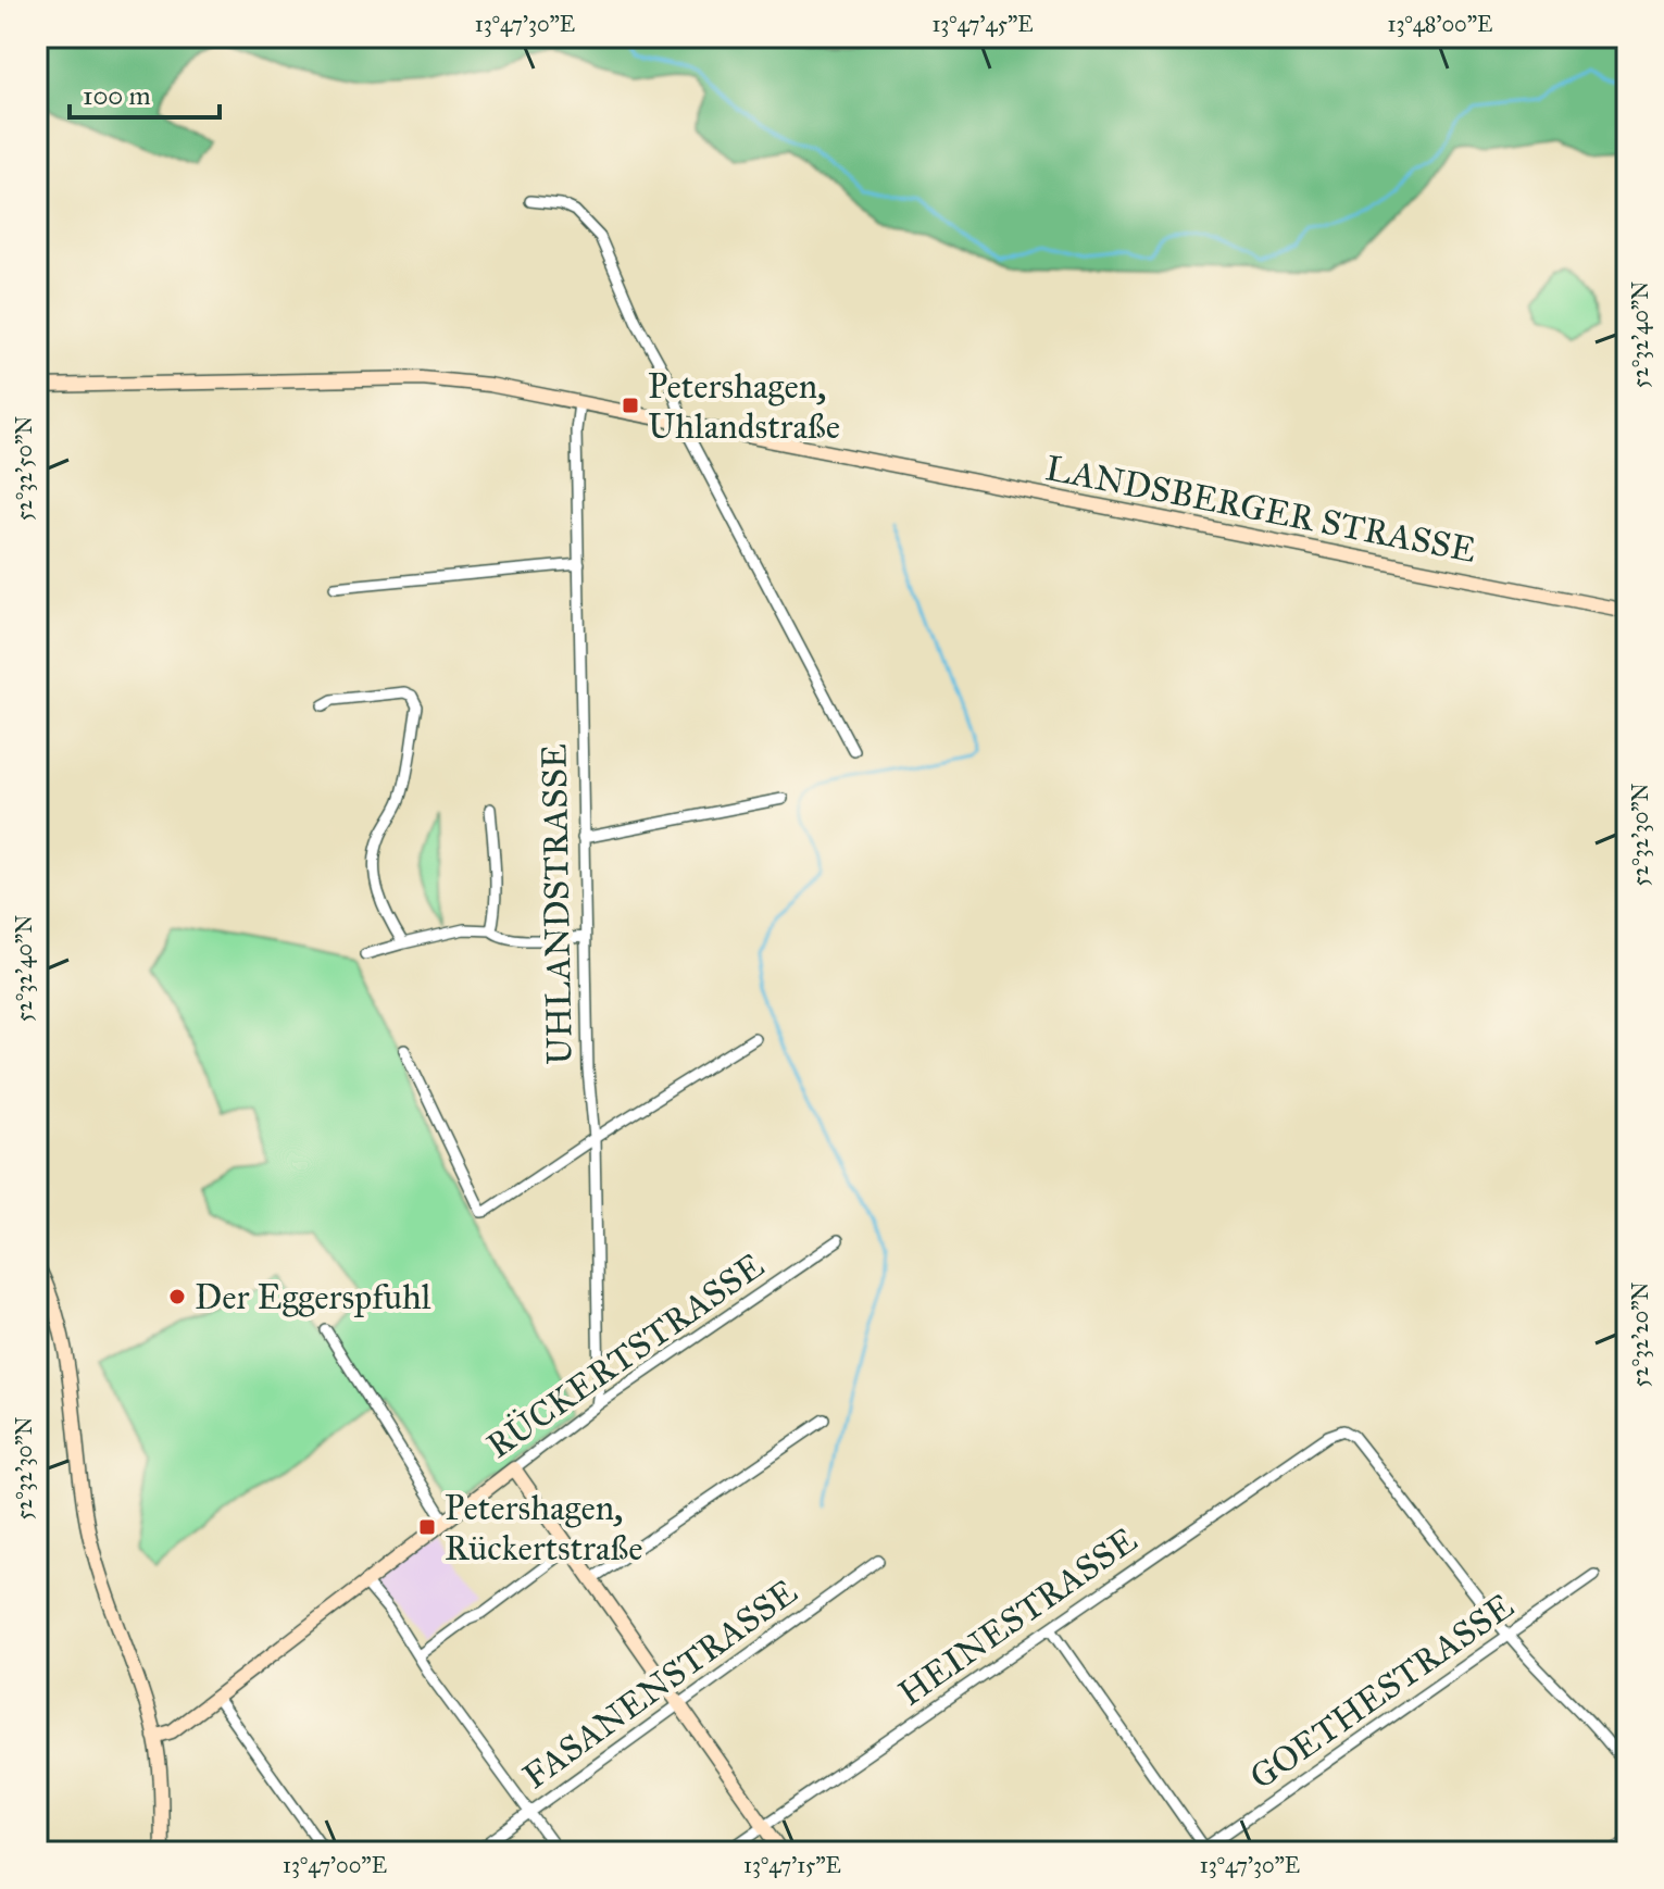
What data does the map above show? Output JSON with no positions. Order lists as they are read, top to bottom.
{
  "streets": {
    "main road": ["LANDSBERGER STRASSE", "RÜCKERTSTRASSE"],
    "street": [
      "UHLANDSTRASSE",
      "HEINESTRASSE",
      "FASANENSTRASSE",
      "GOETHESTRASSE"
    ]
  },
  "crossings": [
    ["LANDSBERGER STRASSE", "UHLANDSTRASSE"],
    ["UHLANDSTRASSE", "RÜCKERTSTRASSE"],
    ["HEINESTRASSE", "GOETHESTRASSE"]
  ],
  "places": {
    "transit": ["Petershagen, Uhlandstraße", "Petershagen, Rückertstraße"],
    "other": ["Der Eggerspfuhl"]
  },
  "scale_bar": "100 m",
  "coordinates": [
    "13°47'30\"E",
    "13°47'45\"E",
    "13°48'00\"E",
    "52°32'40\"N",
    "52°32'50\"N",
    "52°32'30\"N",
    "52°32'20\"N",
    "13°47'00\"E",
    "13°47'15\"E"
  ]
}
